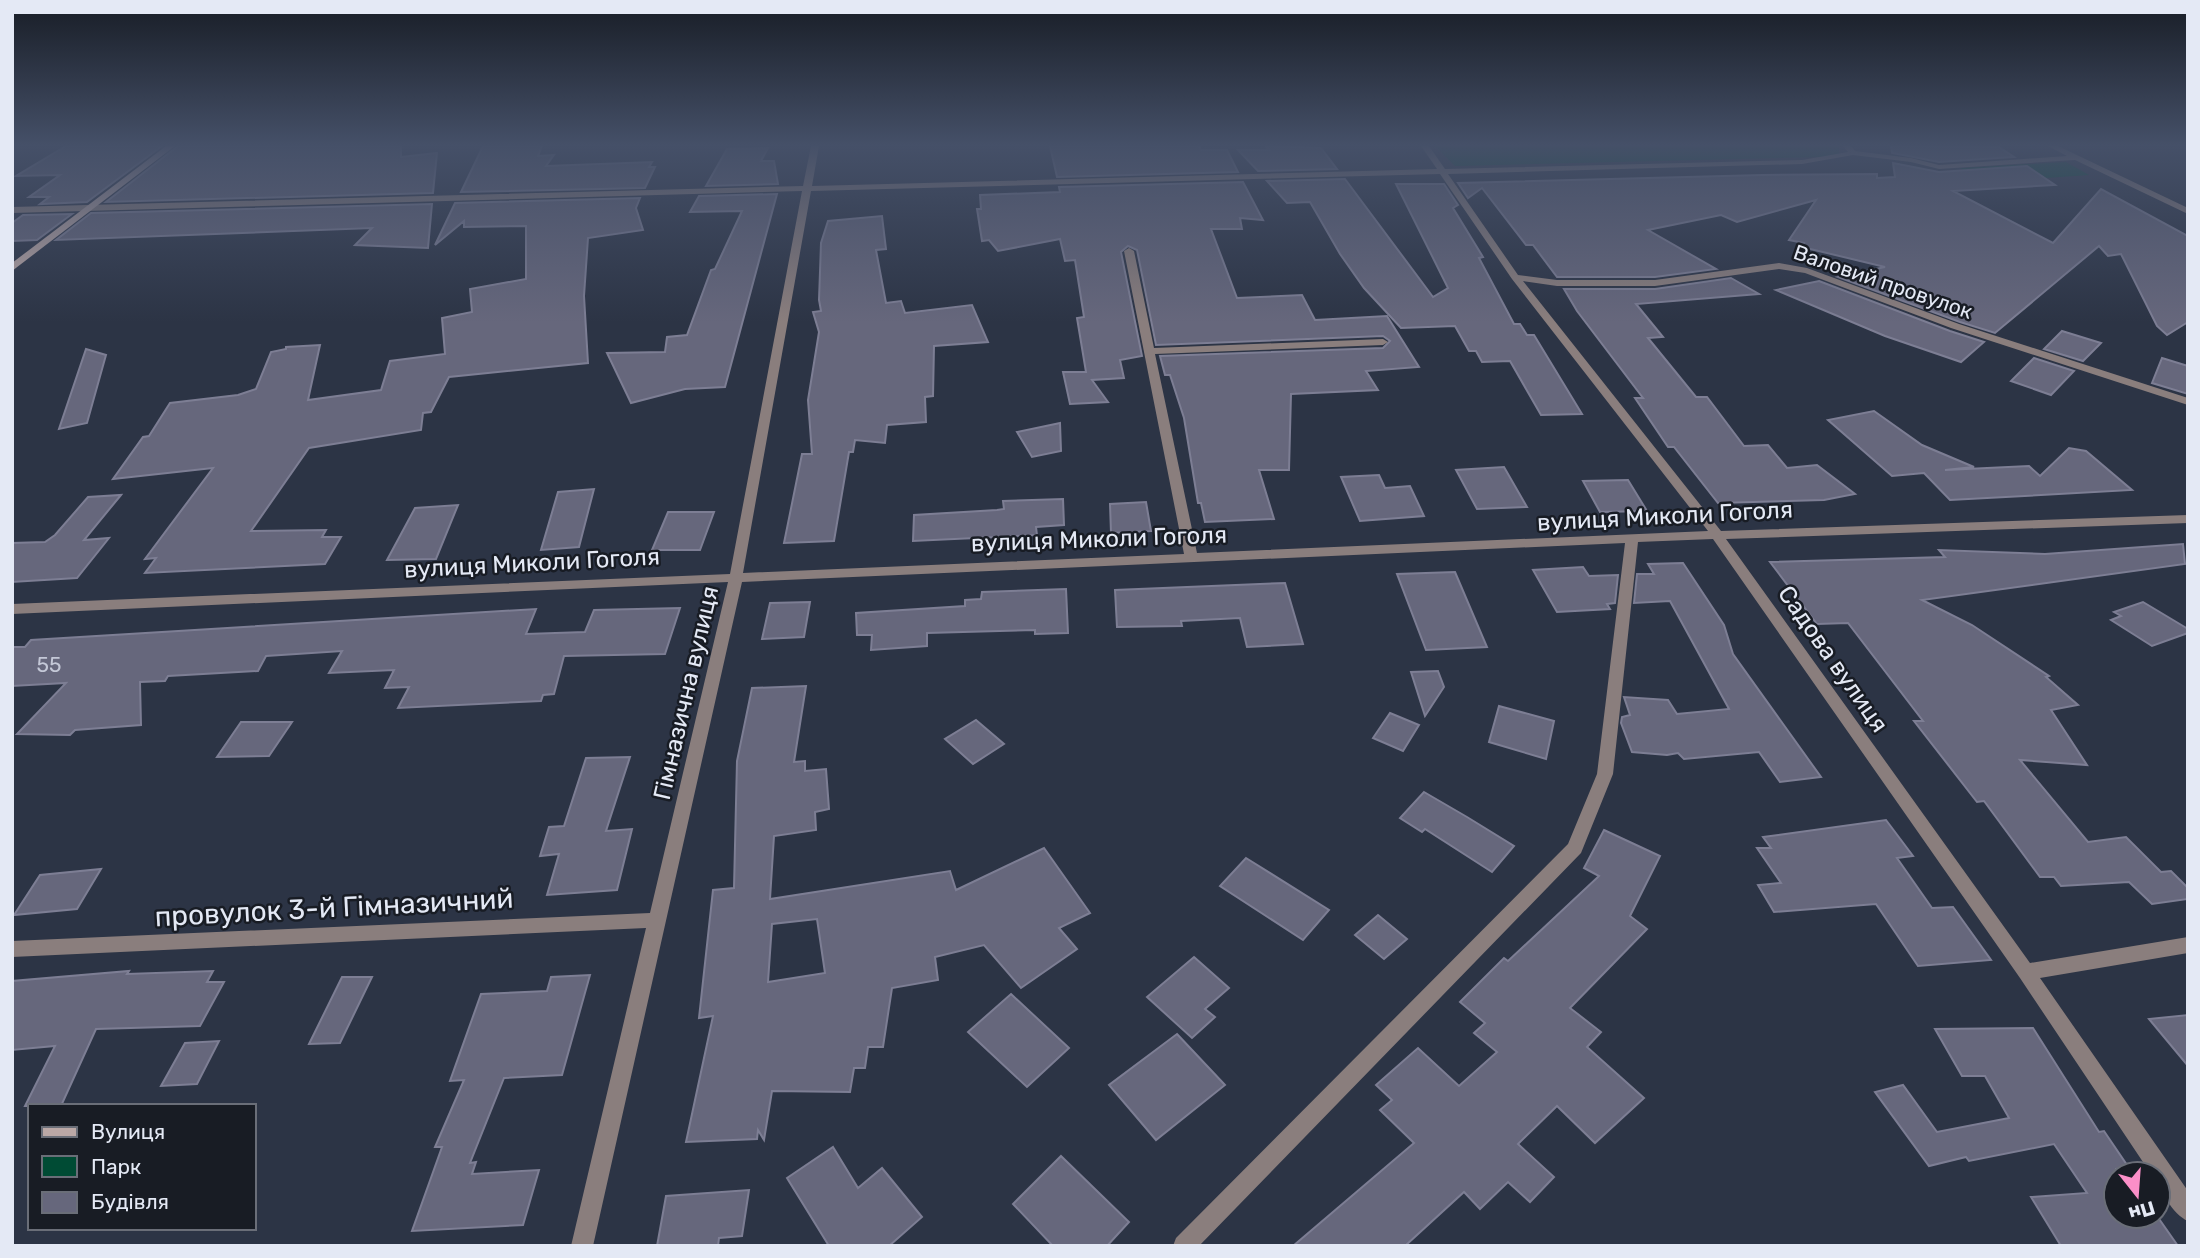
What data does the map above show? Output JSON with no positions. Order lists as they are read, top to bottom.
{
  "streets": {
    "street": [
      "Валовий провулок",
      "вулиця Миколи Гоголя",
      "Садова вулиця",
      "Гімназична вулиця",
      "провулок 3-й Гімназичний"
    ]
  },
  "crossings": [
    ["Валовий провулок", "Садова вулиця"],
    ["вулиця Миколи Гоголя", "Садова вулиця"],
    ["вулиця Миколи Гоголя", "Гімназична вулиця"],
    ["Гімназична вулиця", "провулок 3-й Гімназичний"]
  ],
  "house_numbers": ["55"],
  "legend": ["Вулиця", "Парк", "Будівля"],
  "north": "bottom"
}
